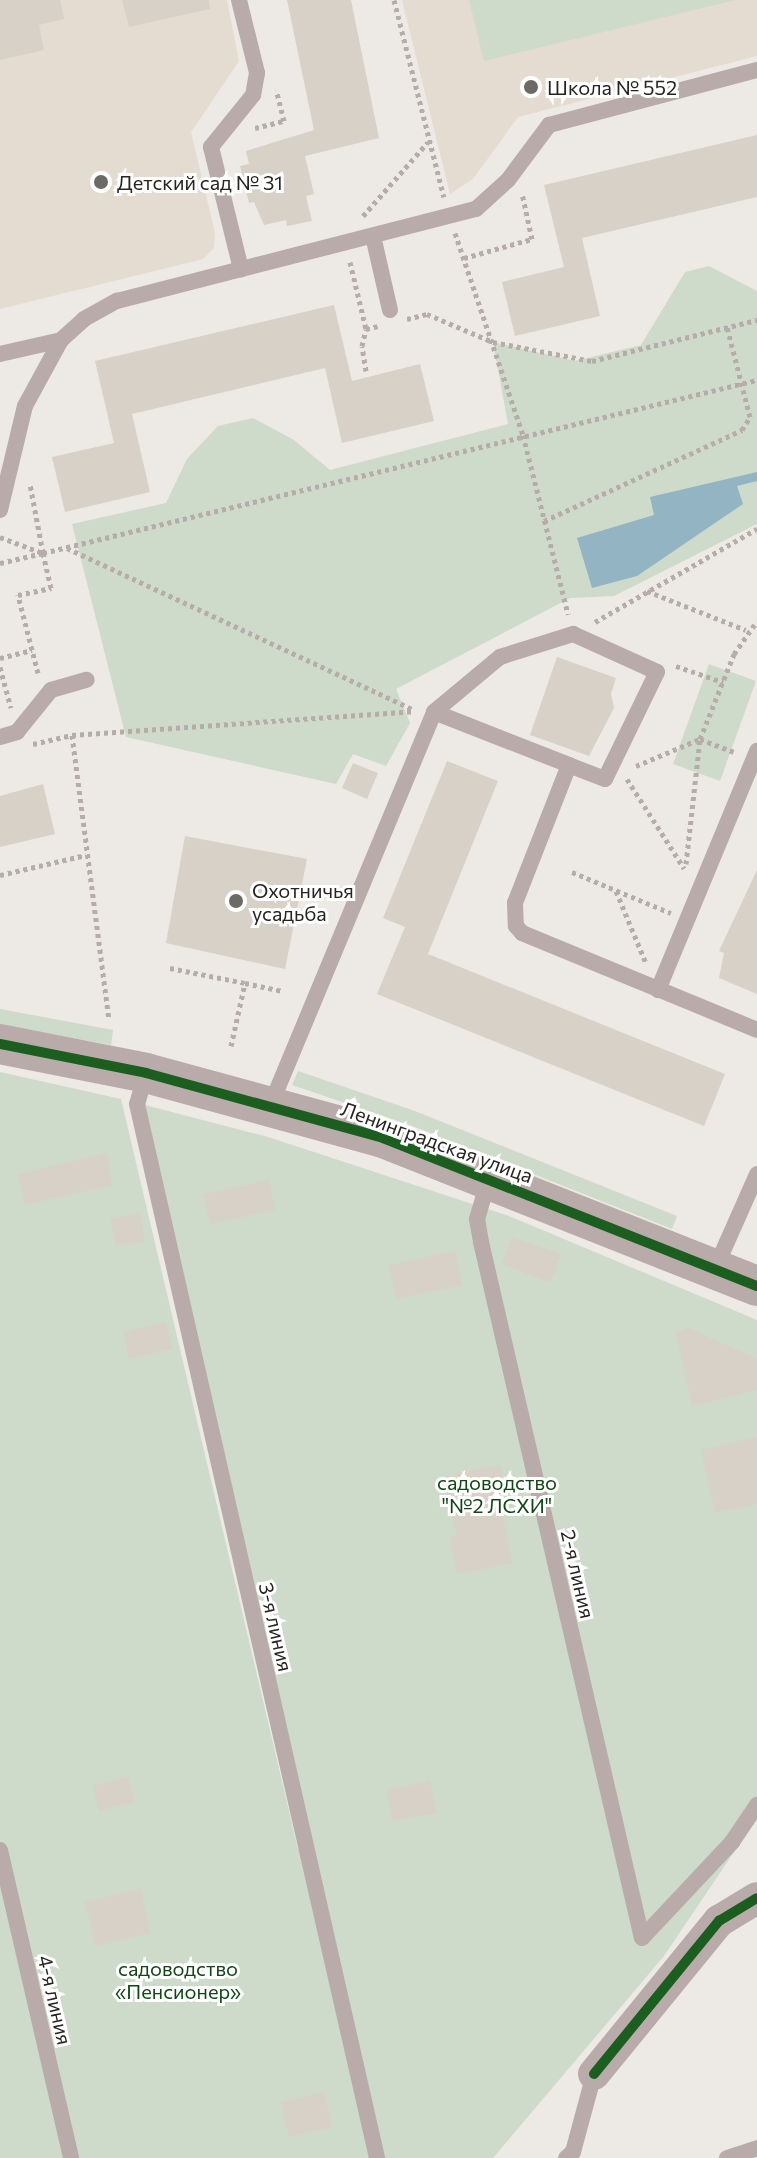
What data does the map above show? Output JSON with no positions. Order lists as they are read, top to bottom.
{
  "streets": {
    "street": ["Ленинградская улица"],
    "lane": ["2-я линия", "3-я линия", "4-я линия"]
  },
  "crossings": [
    ["Ленинградская улица", "2-я линия"],
    ["Ленинградская улица", "3-я линия"]
  ],
  "parks": ["садоводство \"№2 ЛСХИ\"", "садоводство «Пенсионер»"],
  "places": ["Школа № 552", "Детский сад № 31", "Охотничья усадьба"]
}
